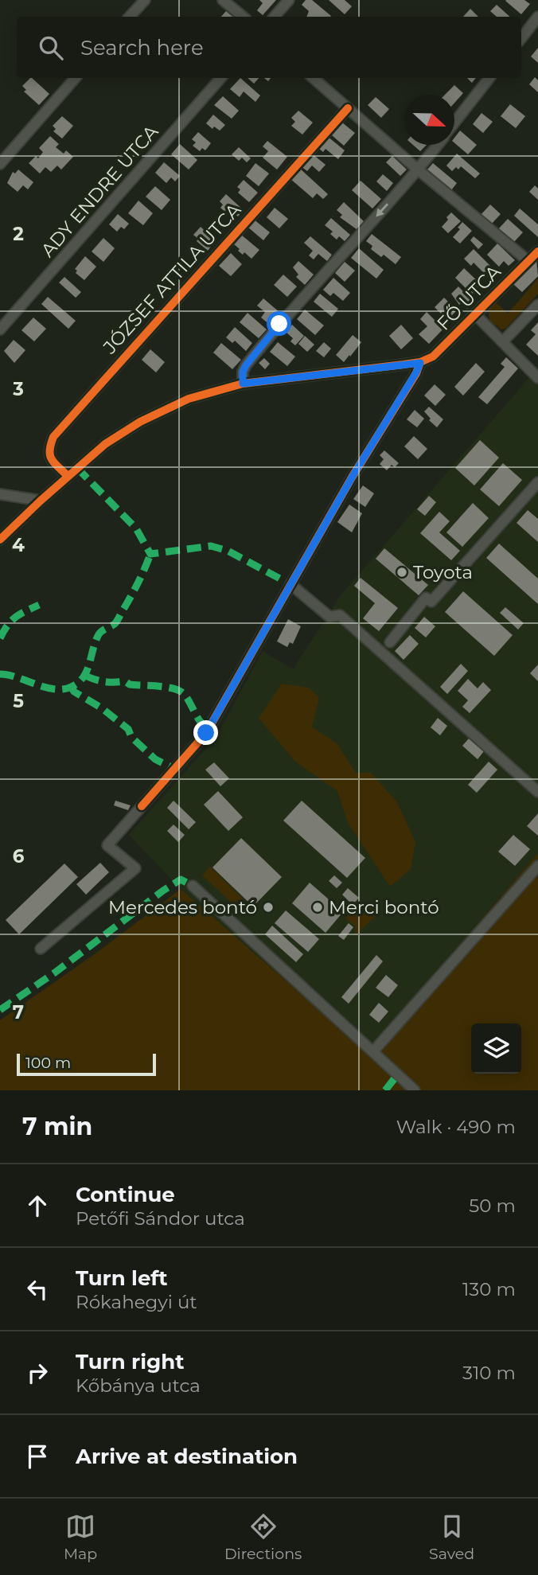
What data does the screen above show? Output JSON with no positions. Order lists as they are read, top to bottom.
{
  "streets": {
    "street": ["ADY ENDRE UTCA", "JÓZSEF ATTILA UTCA", "FŐ UTCA"]
  },
  "places": ["Toyota", "Mercedes bontó", "Merci bontó"],
  "scale_bar": "100 m",
  "north": "right",
  "page": {
    "search": "Search here",
    "scale": "100 m",
    "heading": ["7 min", "Walk · 490 m"],
    "list": [
      ["Continue", "Petőfi Sándor utca", "50 m"],
      ["Turn left", "Rókahegyi út", "130 m"],
      ["Turn right", "Kőbánya utca", "310 m"],
      "Arrive at destination"
    ],
    "nav": ["Map", "Directions", "Saved"]
  },
  "grid": {
    "rows": [
      "2",
      "3",
      "4",
      "5",
      "6",
      "7"
    ]
  }
}
